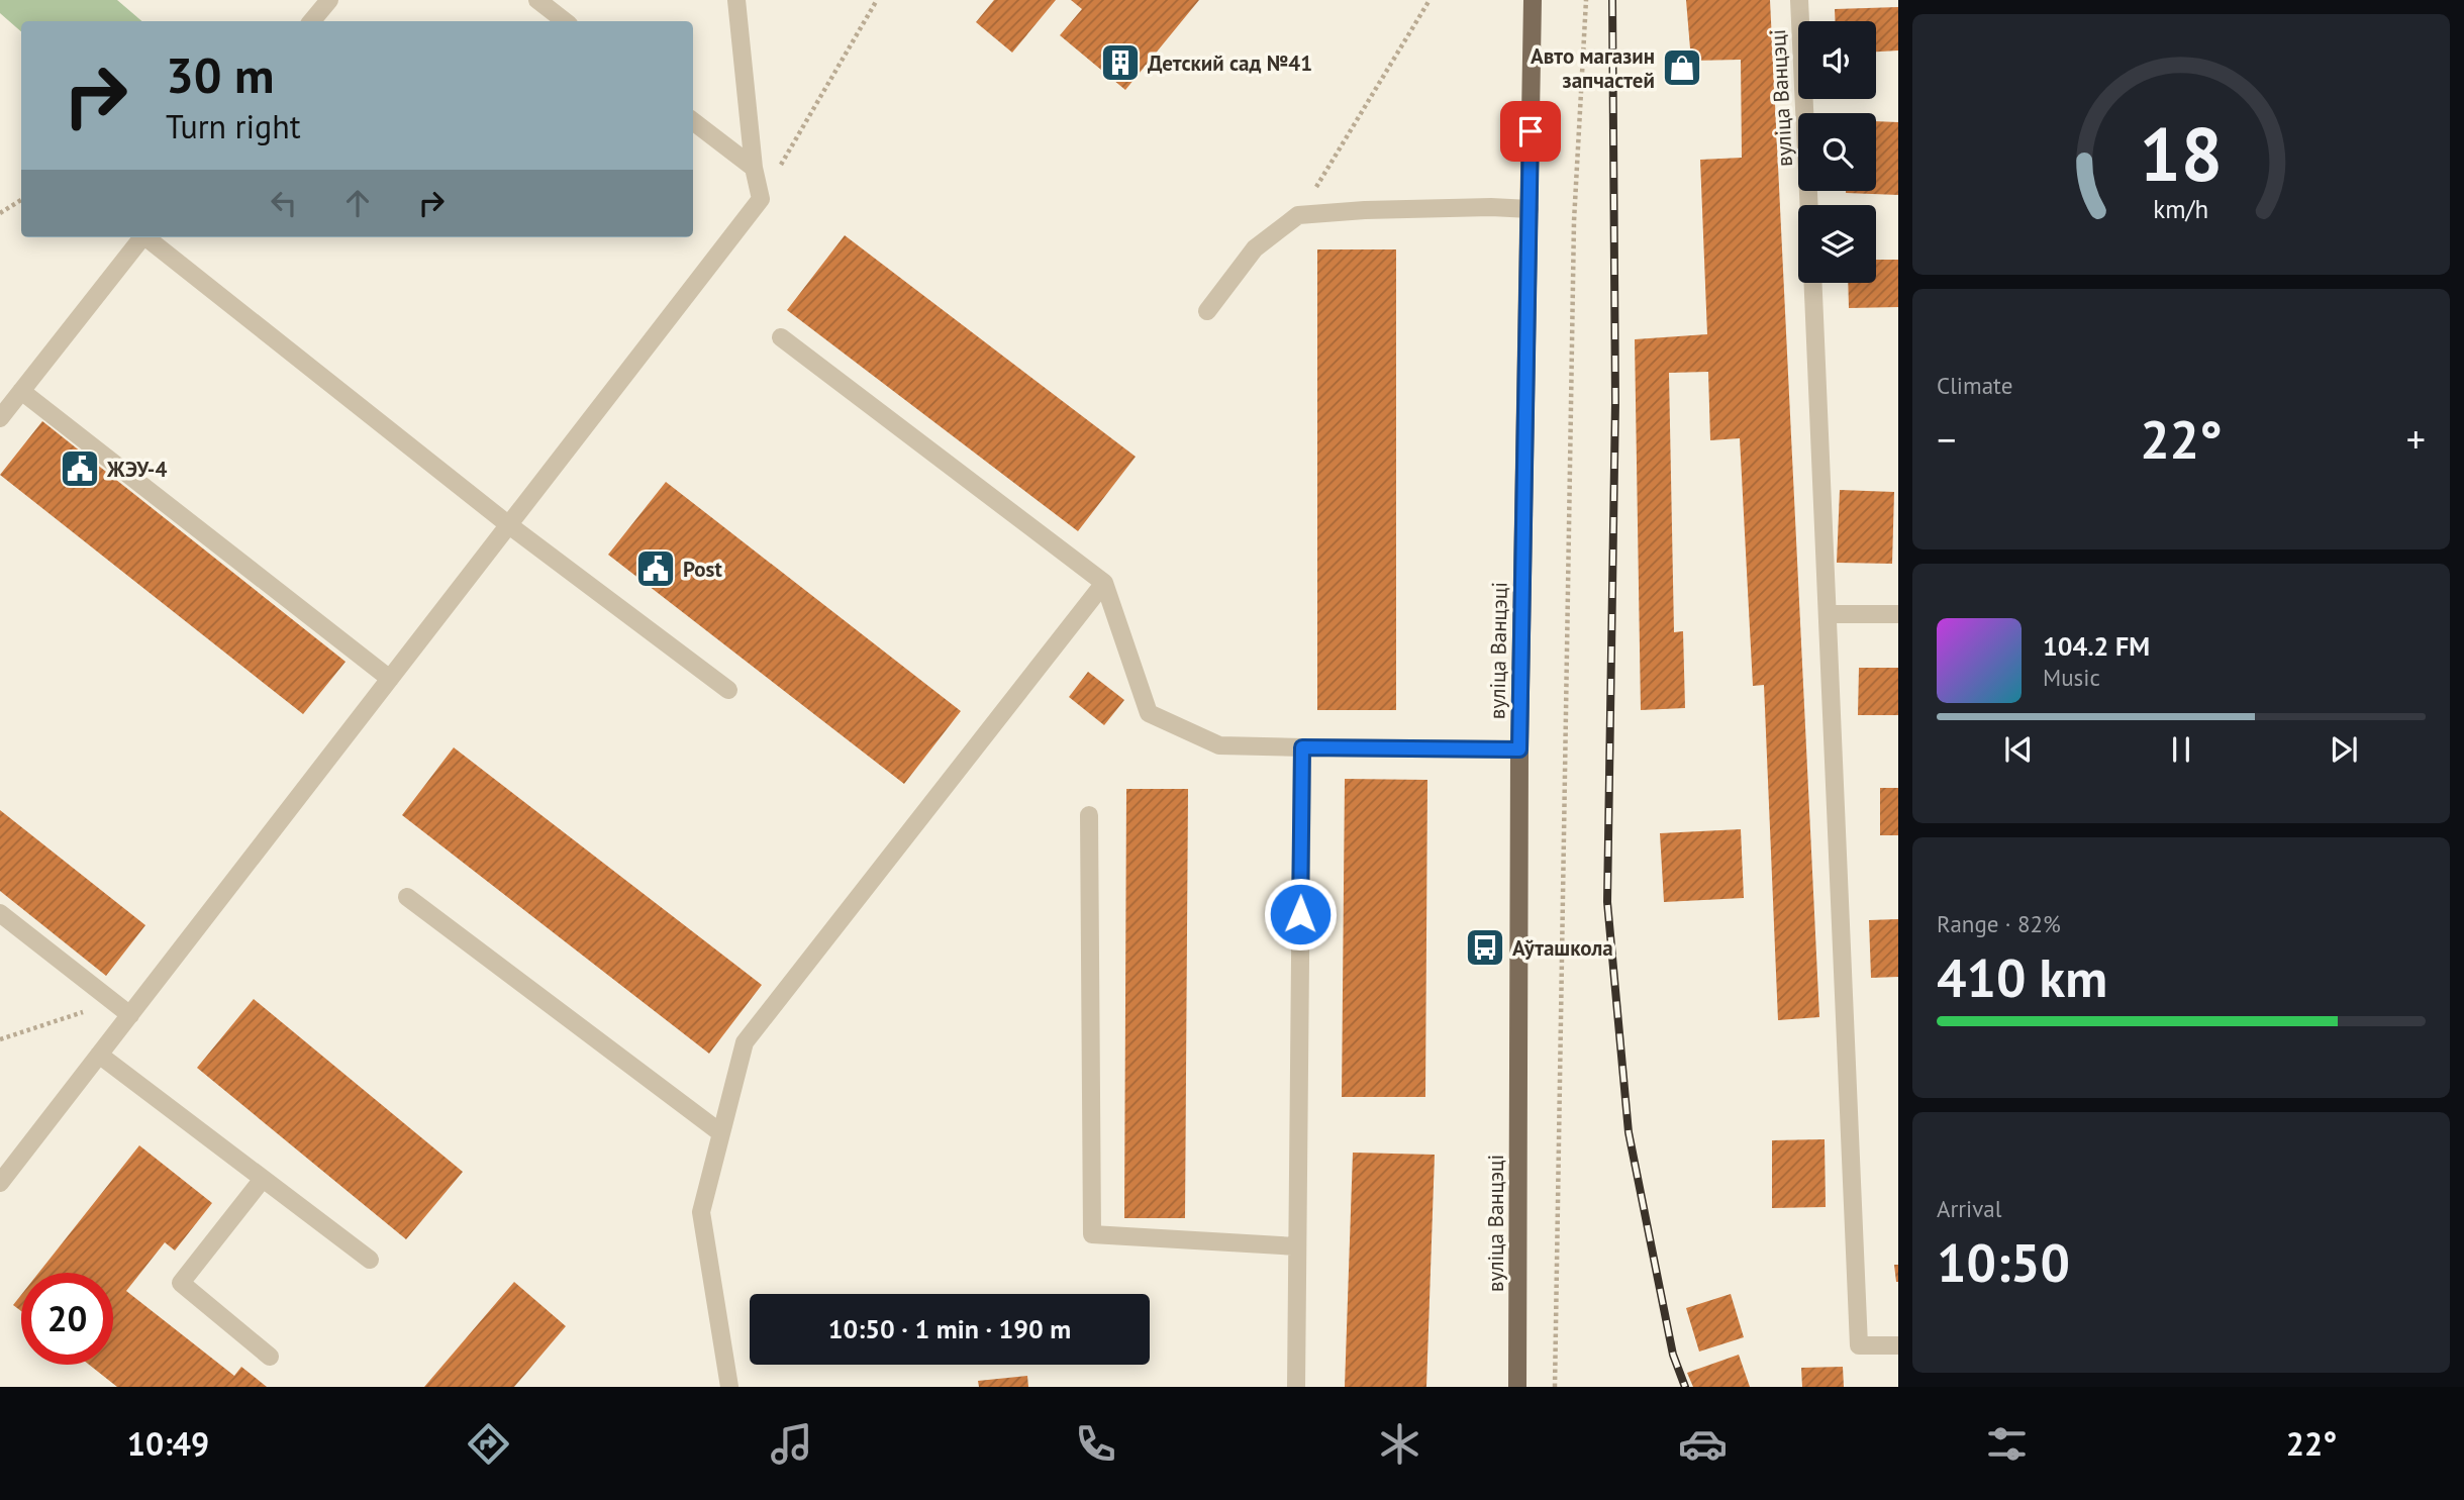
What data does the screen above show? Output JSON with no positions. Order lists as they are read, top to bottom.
{
  "streets": {
    "main road": ["вуліца Ванцэці"]
  },
  "places": {
    "building": ["Детский сад №41"],
    "shop": ["Авто магазин запчастей"],
    "public building": ["ЖЭУ-4", "Post"],
    "bus stop": ["Аўташкола"]
  },
  "page": {
    "turn": ["30 m", "Turn right"],
    "tile": [
      "Climate",
      ["Range · 82%", "410 km"],
      ["Arrival", "10:50"]
    ],
    "heat": ["−", "22°", "+"],
    "song": ["104.2 FM", "Music"],
    "limit": "20",
    "trip": "10:50 · 1 min · 190 m",
    "tabs": ["10:49", "22°"],
    "gauge": ["18", "km/h"]
  }
}
